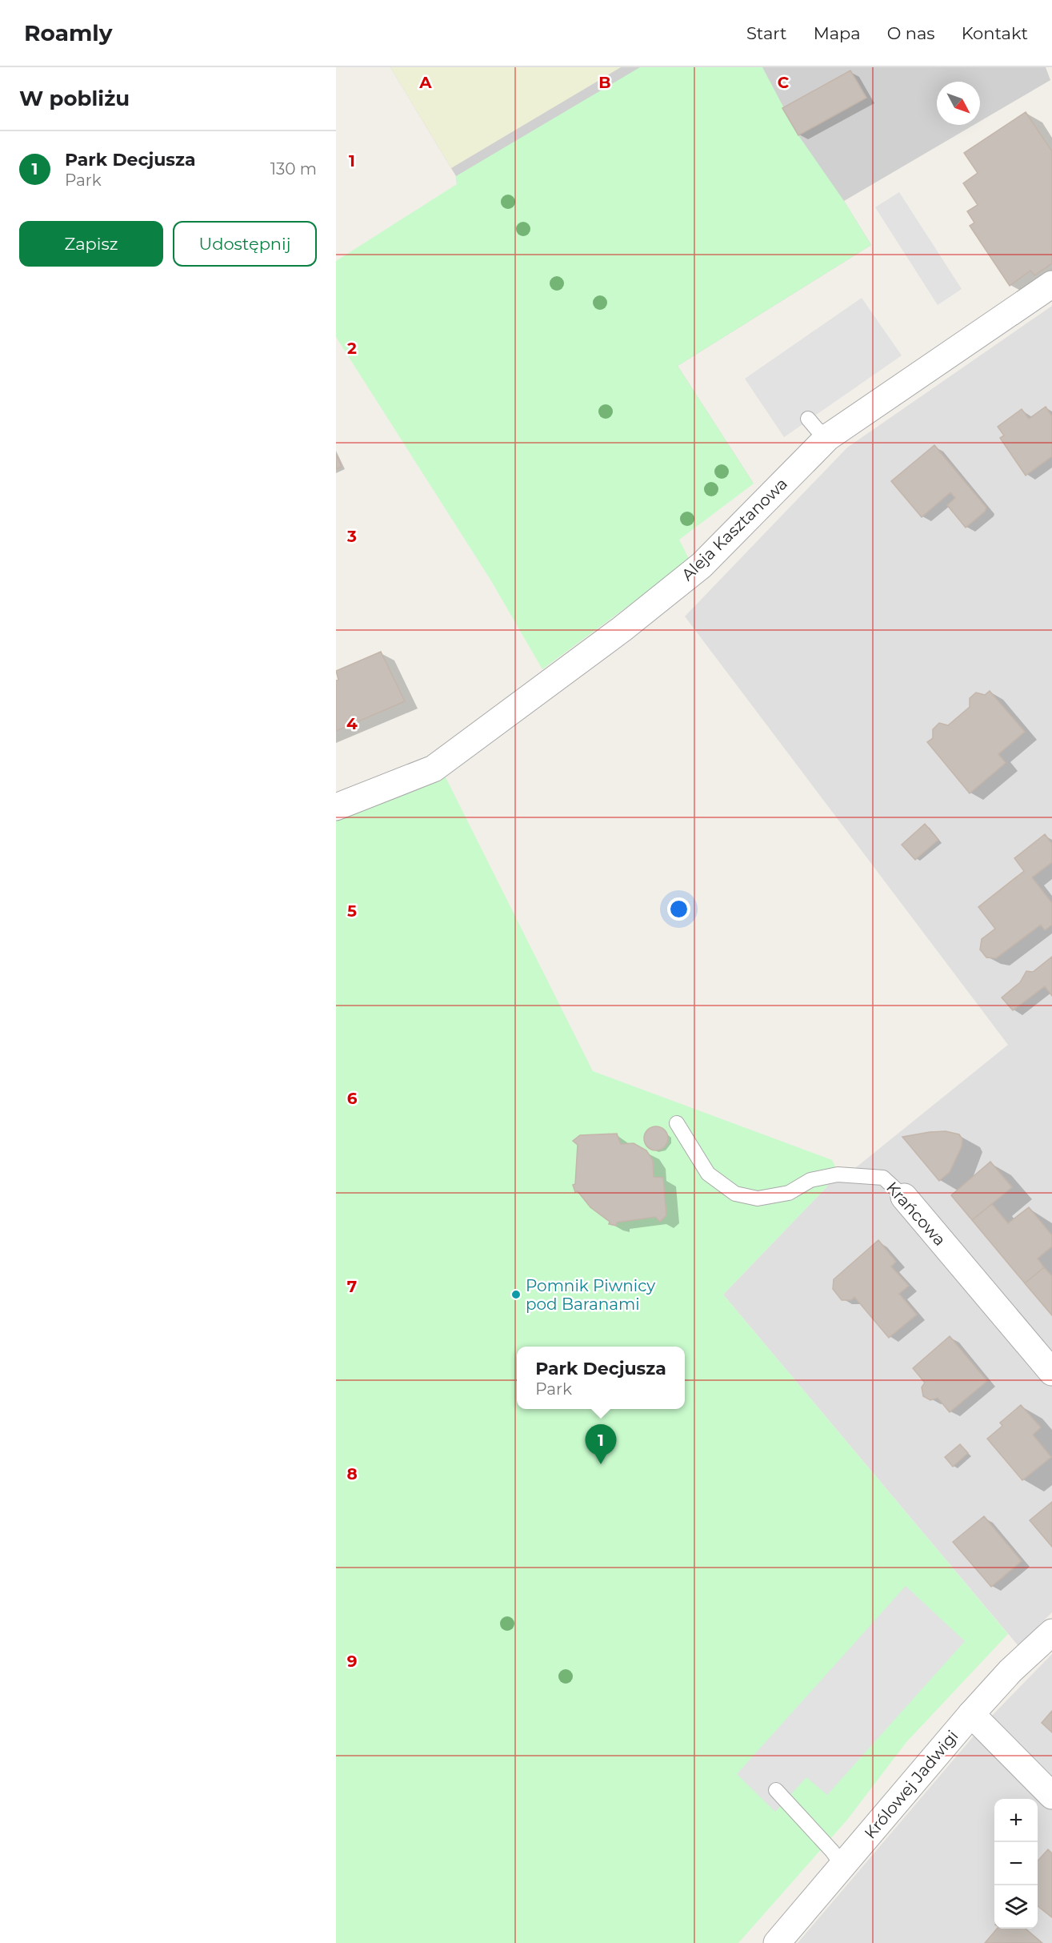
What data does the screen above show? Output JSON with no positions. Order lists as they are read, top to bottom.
{
  "streets": {
    "street": ["Aleja Kasztanowa", "Krańcowa", "Królowej Jadwigi"]
  },
  "places": ["Pomnik Piwnicy pod Baranami"],
  "north": "bottom right",
  "page": {
    "header": "Roamly",
    "nav": [
      "Start",
      "Mapa",
      "O nas",
      "Kontakt"
    ],
    "heading": "W pobliżu",
    "list": [
      {
        "mark": "1",
        "name": "Park Decjusza",
        "note": "Park",
        "value": "130 m"
      }
    ],
    "buttons": ["Zapisz", "Udostępnij"],
    "popup": ["Park Decjusza", "Park"],
    "pins": "1",
    "map_buttons": ["+", "−"]
  },
  "grid": {
    "columns": ["A", "B", "C"],
    "rows": [
      "1",
      "2",
      "3",
      "4",
      "5",
      "6",
      "7",
      "8",
      "9"
    ]
  }
}
